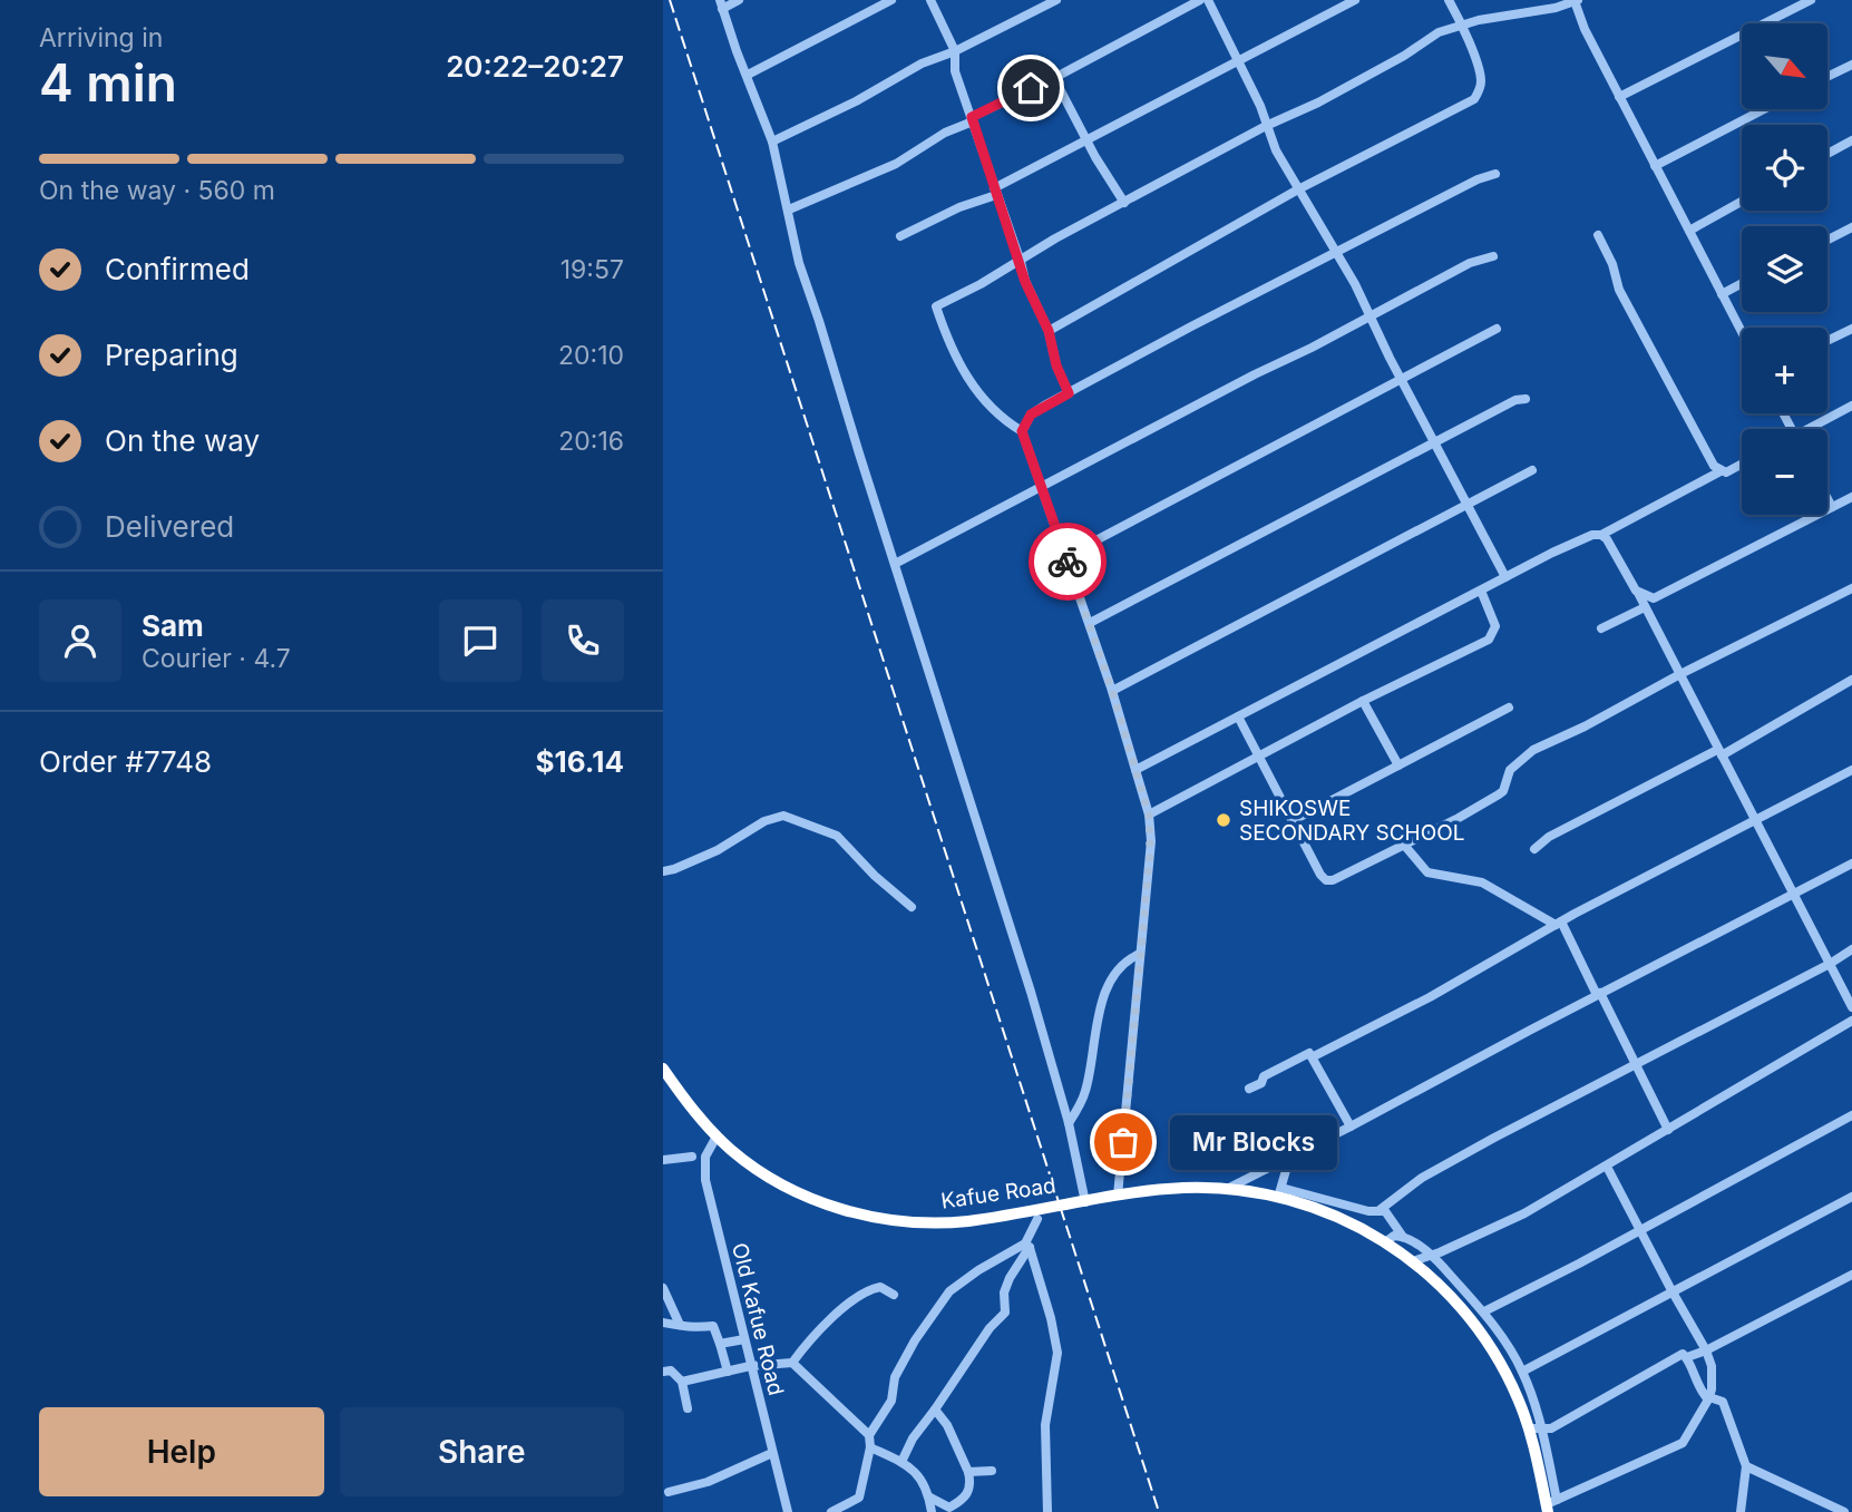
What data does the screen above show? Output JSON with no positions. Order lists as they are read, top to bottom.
{
  "streets": {
    "highway": ["Kafue Road"],
    "street": ["Old Kafue Road"]
  },
  "crossings": [
    ["Kafue Road", "Old Kafue Road"]
  ],
  "places": ["SHIKOSWE SECONDARY SCHOOL", "Mr Blocks"],
  "north": "bottom right",
  "page": {
    "heading": ["4 min", "Arriving in", "20:22–20:27"],
    "panel": [
      "Sam",
      "Courier · 4.7",
      "Order #7748",
      "$16.14"
    ],
    "map_buttons": ["+", "−"],
    "bar": "On the way · 560 m",
    "list": [
      ["Confirmed", "19:57"],
      ["Preparing", "20:10"],
      ["On the way", "20:16"],
      "Delivered"
    ],
    "bubble": "Mr Blocks",
    "buttons": ["Help", "Share"]
  }
}
